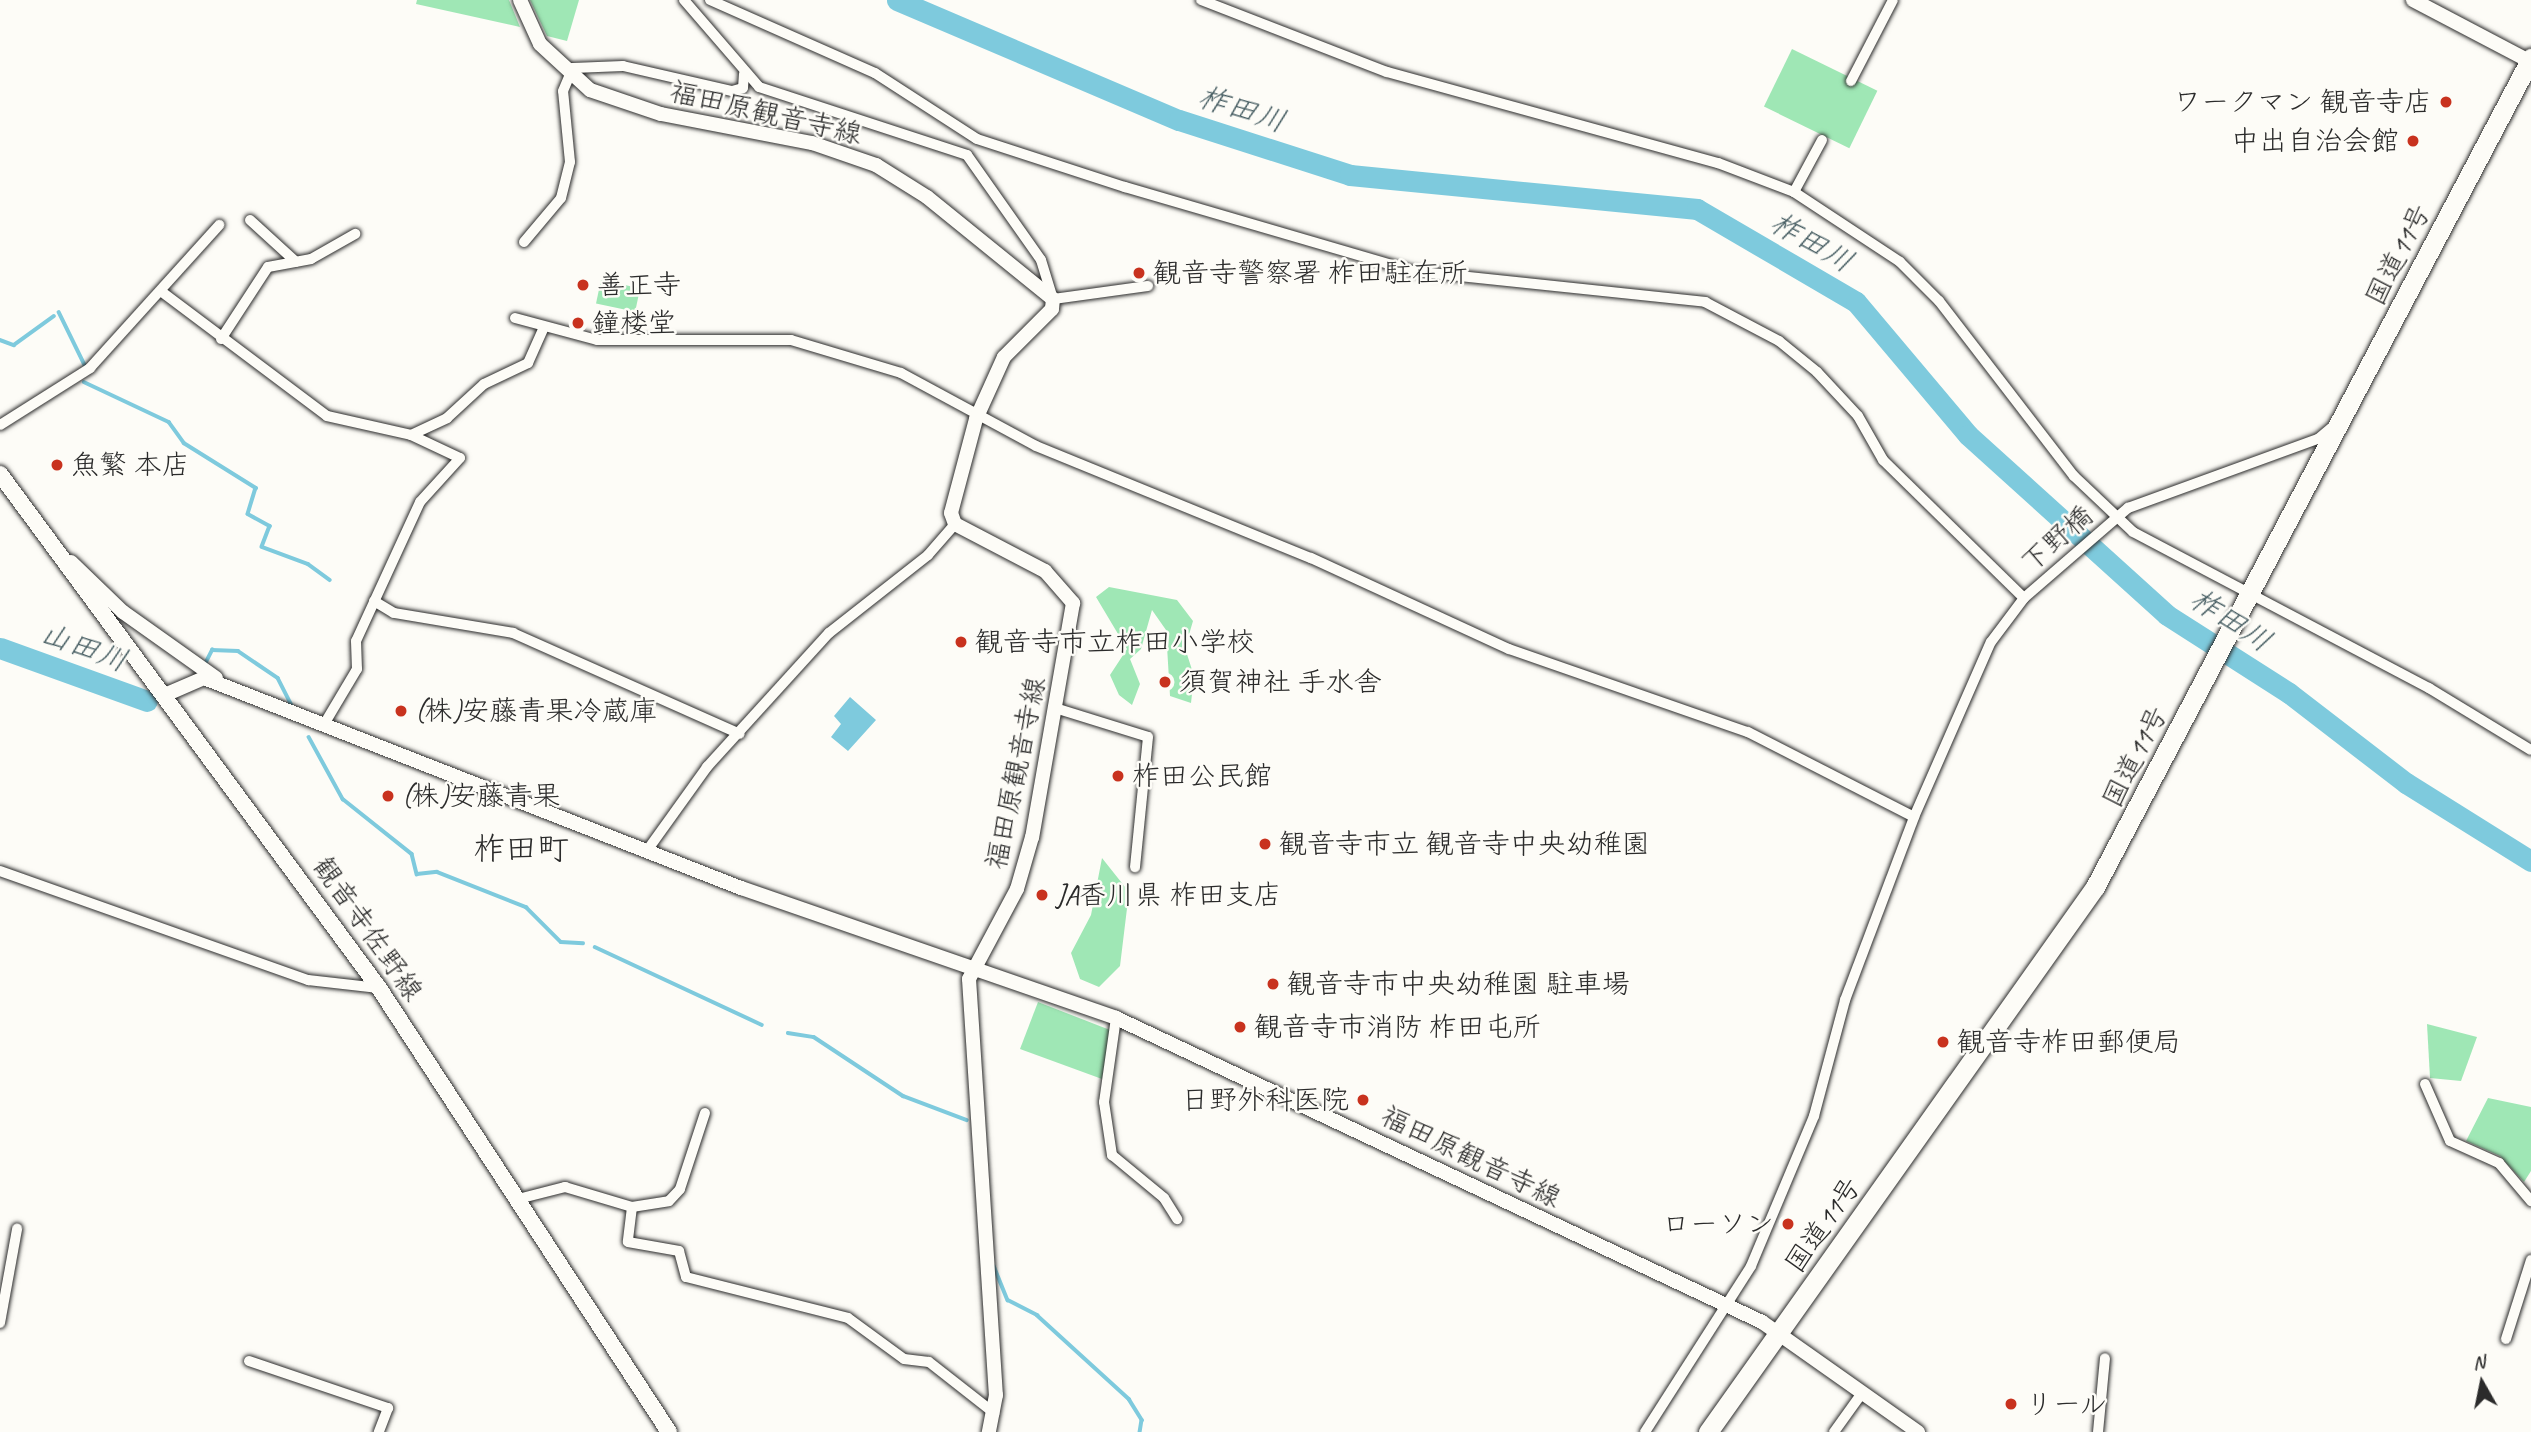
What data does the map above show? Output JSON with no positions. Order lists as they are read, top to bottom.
{
  "streets": {
    "highway": ["国道11号"],
    "main road": ["福田原観音寺線", "観音寺佐野線"],
    "street": ["下野橋"]
  },
  "crossings": [
    ["福田原観音寺線", "国道11号"],
    ["福田原観音寺線", "下野橋"]
  ],
  "districts": ["柞田町"],
  "water": ["柞田川", "山田川"],
  "places": [
    "ワークマン 観音寺店",
    "中出自治会館",
    "観音寺警察署 柞田駐在所",
    "善正寺",
    "鐘楼堂",
    "魚繁 本店",
    "観音寺市立柞田小学校",
    "須賀神社 手水舎",
    "(株)安藤青果冷蔵庫",
    "柞田公民館",
    "(株)安藤青果",
    "観音寺市立 観音寺中央幼稚園",
    "JA香川県 柞田支店",
    "観音寺市中央幼稚園 駐車場",
    "観音寺市消防 柞田屯所",
    "観音寺柞田郵便局",
    "日野外科医院",
    "ローソン",
    "リール"
  ],
  "north": "top"
}
